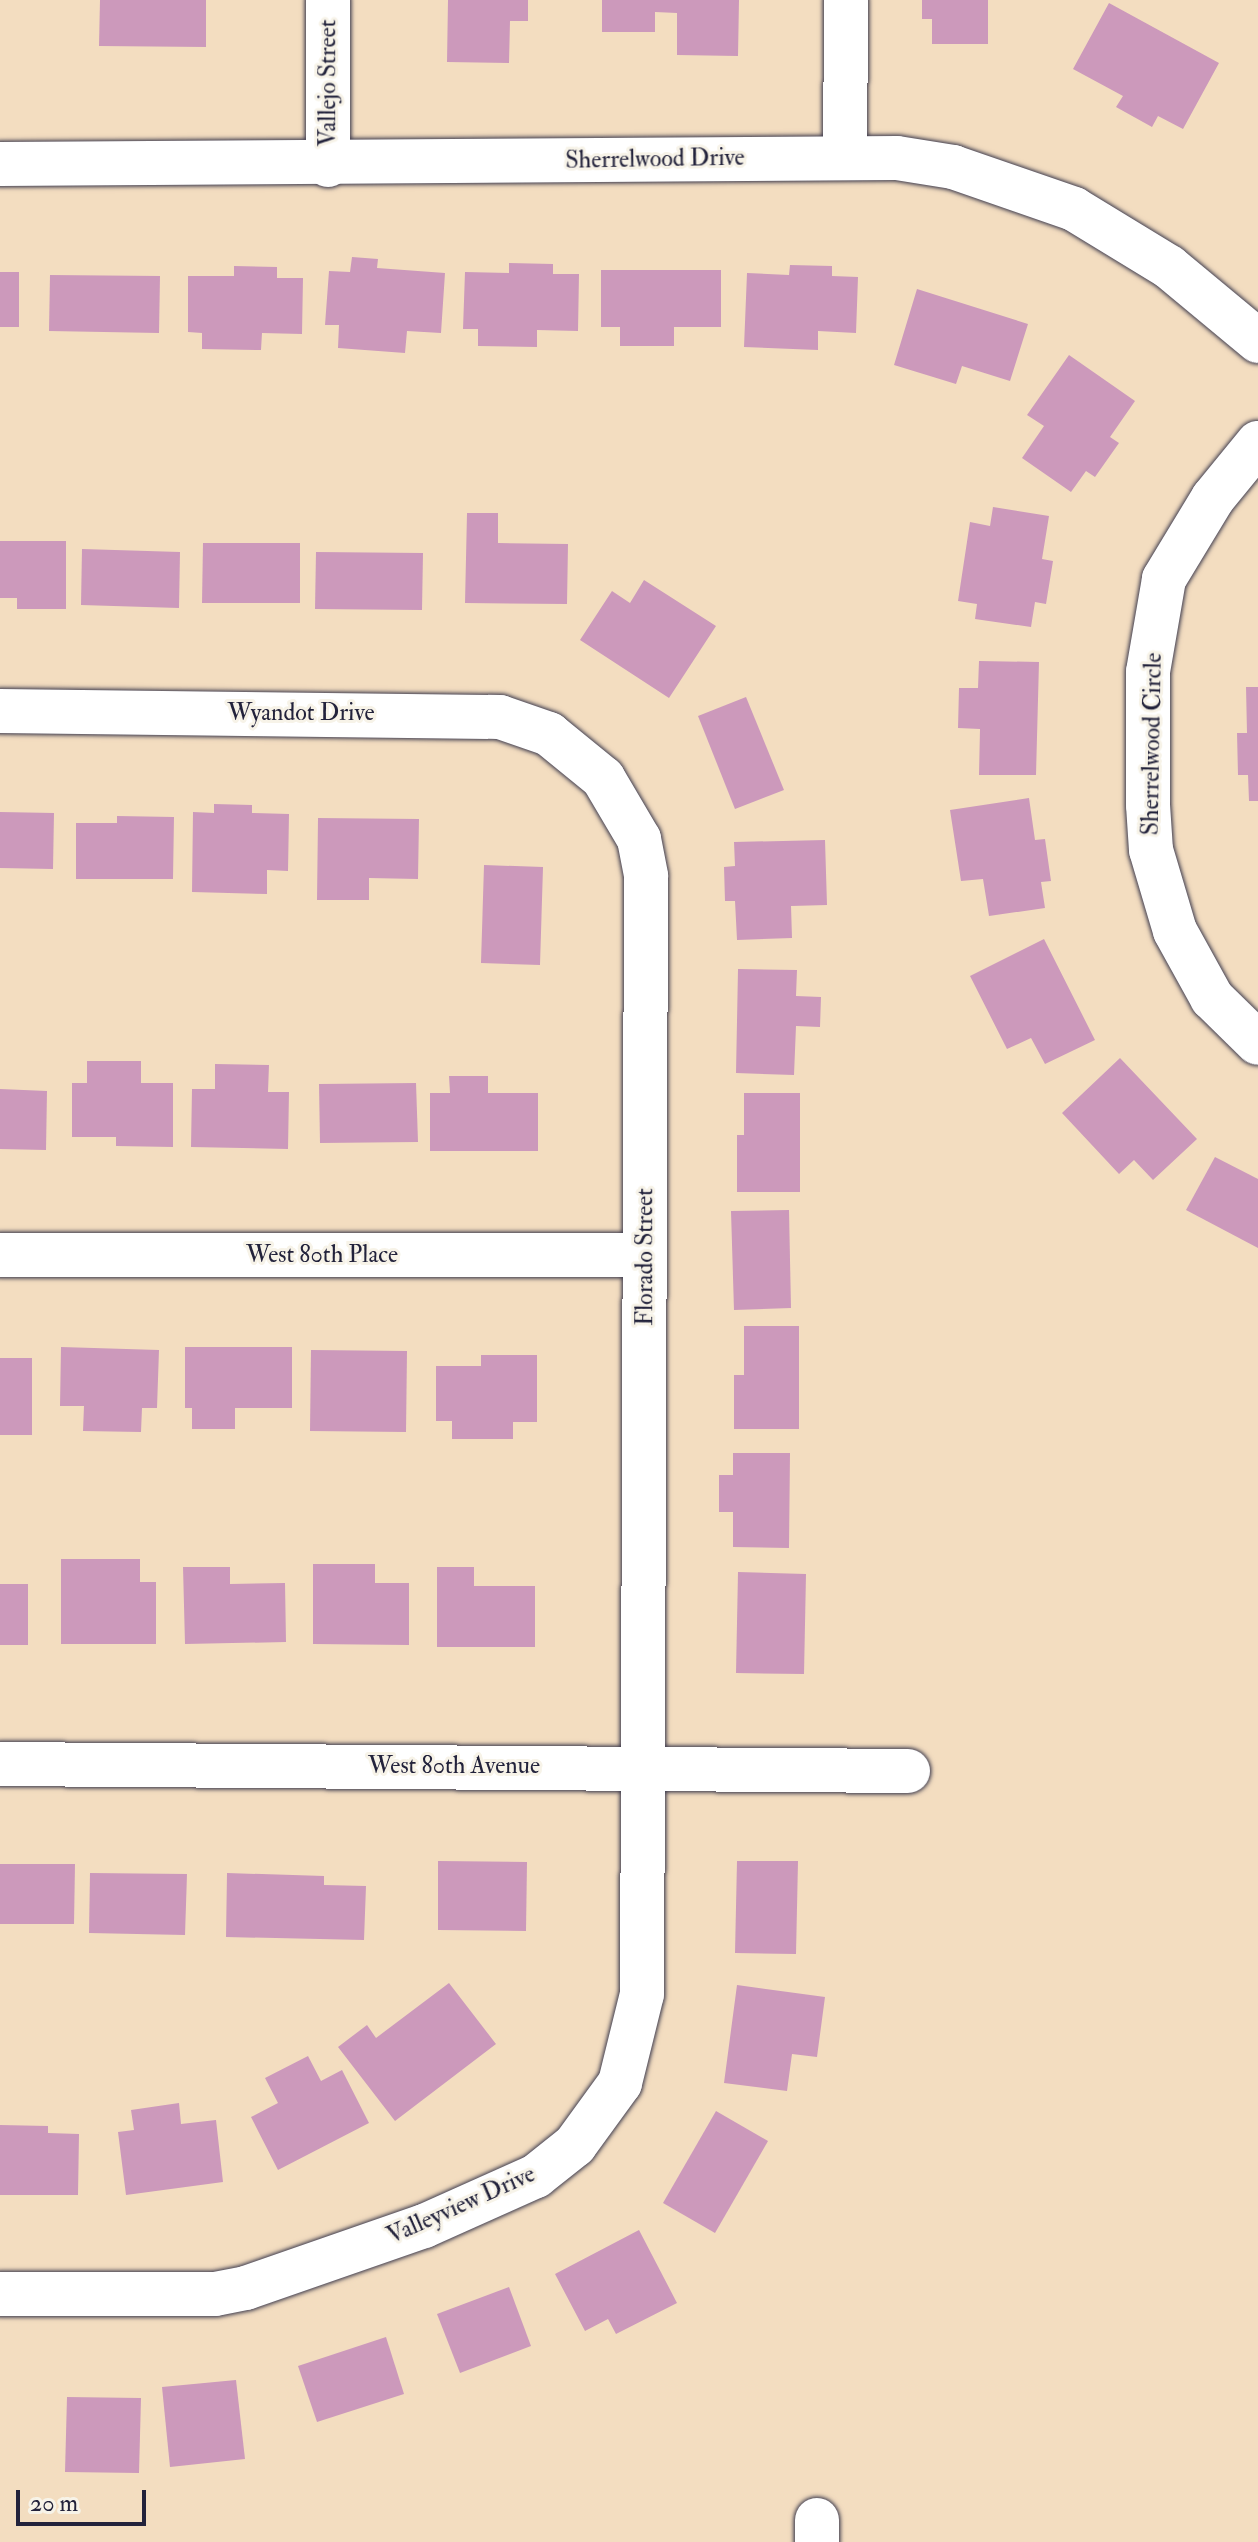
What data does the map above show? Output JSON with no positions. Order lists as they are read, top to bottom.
{
  "streets": {
    "street": [
      "Vallejo Street",
      "Sherrelwood Drive",
      "Wyandot Drive",
      "Sherrelwood Circle",
      "West 80th Place",
      "Florado Street",
      "West 80th Avenue",
      "Valleyview Drive"
    ]
  },
  "crossings": [
    ["Vallejo Street", "Sherrelwood Drive"],
    ["Wyandot Drive", "Florado Street"],
    ["West 80th Place", "Florado Street"],
    ["Florado Street", "West 80th Avenue"],
    ["Florado Street", "Valleyview Drive"],
    ["West 80th Avenue", "Valleyview Drive"]
  ],
  "scale_bar": "20 m"
}
